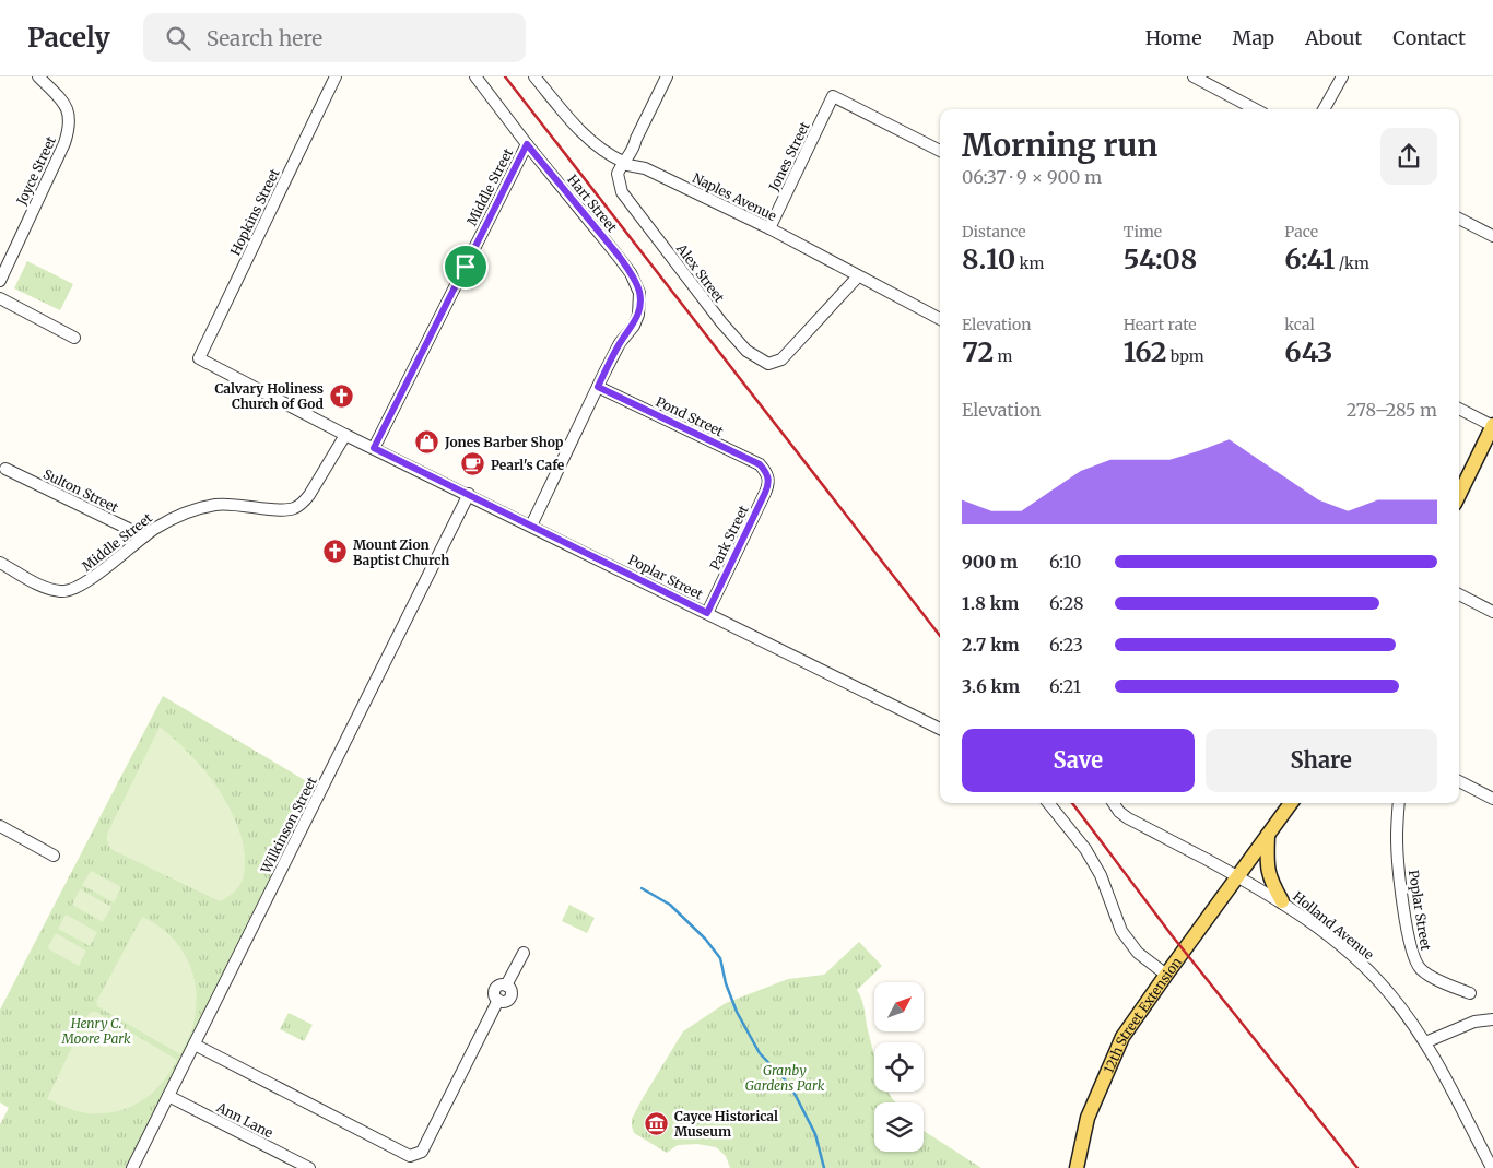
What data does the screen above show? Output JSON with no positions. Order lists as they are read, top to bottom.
{
  "streets": {
    "main road": ["12th Street Extension"],
    "street": [
      "Jones Street",
      "Joyce Street",
      "Middle Street",
      "Naples Avenue",
      "Hart Street",
      "Hopkins Street",
      "Alex Street",
      "Pond Street",
      "Sulton Street",
      "Park Street",
      "Poplar Street",
      "Wilkinson Street",
      "Holland Avenue",
      "Ann Lane"
    ]
  },
  "crossings": [
    ["Jones Street", "Naples Avenue"],
    ["Middle Street", "Hart Street"],
    ["Middle Street", "Sulton Street"],
    ["Middle Street", "Poplar Street"],
    ["Naples Avenue", "Alex Street"],
    ["Hart Street", "Pond Street"],
    ["Hopkins Street", "Poplar Street"],
    ["Pond Street", "Park Street"],
    ["Park Street", "Poplar Street"],
    ["Poplar Street", "Wilkinson Street"],
    ["Wilkinson Street", "Ann Lane"],
    ["Holland Avenue", "12th Street Extension"]
  ],
  "parks": ["Henry C. Moore Park", "Granby Gardens Park"],
  "places": {
    "church": ["Calvary Holiness Church of God", "Mount Zion Baptist Church"],
    "shop": ["Jones Barber Shop"],
    "cafe": ["Pearl's Cafe"],
    "museum": ["Cayce Historical Museum"]
  },
  "north": "top right",
  "page": {
    "header": "Pacely",
    "search": "Search here",
    "nav": [
      "Home",
      "Map",
      "About",
      "Contact"
    ],
    "heading": ["Morning run", "06:37 · 9 × 900 m"],
    "stats": [
      ["Distance", "8.10 km"],
      ["Time", "54:08"],
      ["Pace", "6:41 /km"],
      ["Elevation", "72 m"],
      ["Heart rate", "162 bpm"],
      ["kcal", "643"]
    ],
    "chart": ["Elevation", "278–285 m"],
    "list": [
      {
        "name": "900 m",
        "note": "6:10"
      },
      {
        "name": "1.8 km",
        "note": "6:28"
      },
      {
        "name": "2.7 km",
        "note": "6:23"
      },
      {
        "name": "3.6 km",
        "note": "6:21"
      }
    ],
    "buttons": ["Save", "Share"]
  }
}
